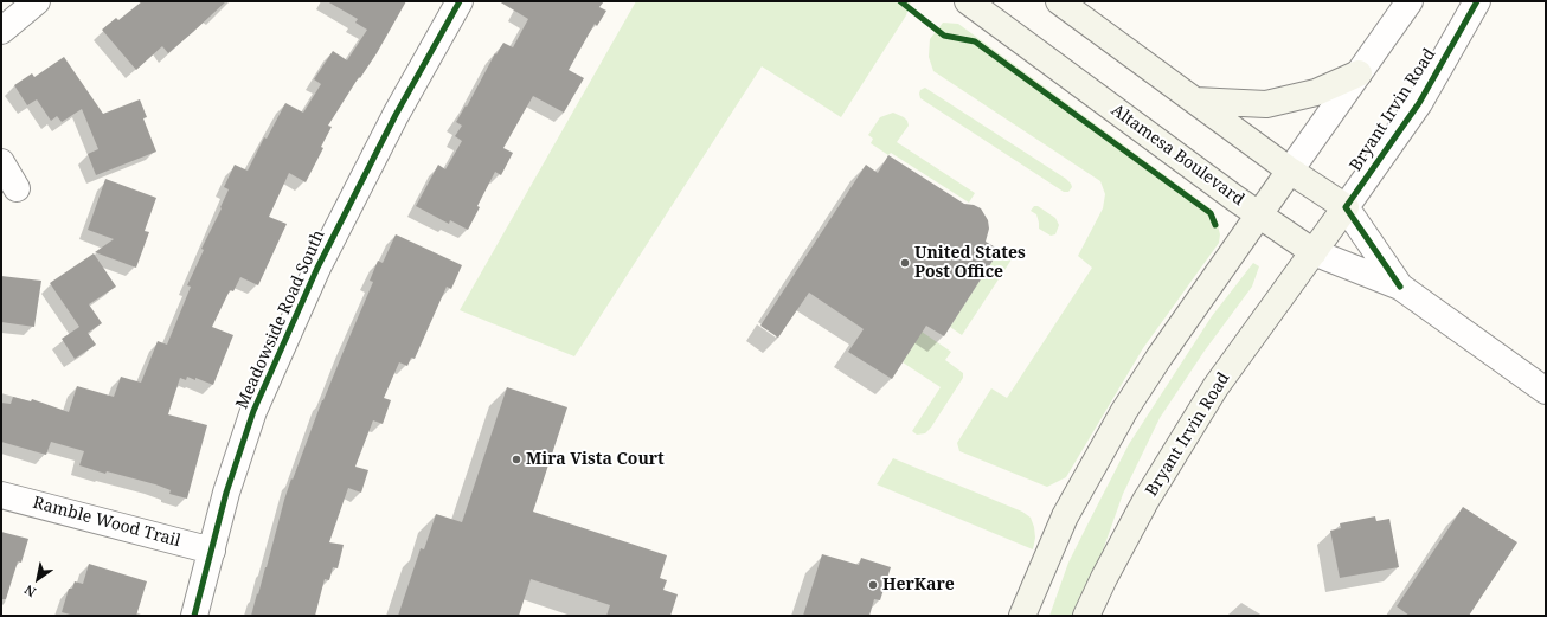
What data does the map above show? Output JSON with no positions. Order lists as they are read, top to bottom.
{
  "streets": {
    "main road": ["Bryant Irvin Road", "Altamesa Boulevard"],
    "street": ["Meadowside Road South", "Ramble Wood Trail"]
  },
  "crossings": [
    ["Bryant Irvin Road", "Altamesa Boulevard"],
    ["Meadowside Road South", "Ramble Wood Trail"]
  ],
  "places": ["United States Post Office", "Mira Vista Court", "HerKare"],
  "north": "bottom left"
}
